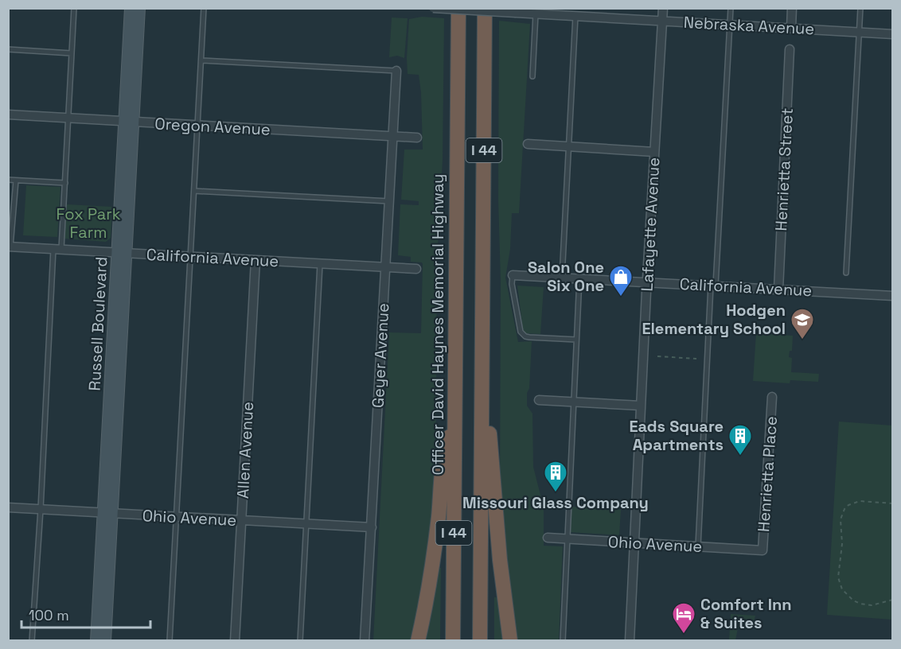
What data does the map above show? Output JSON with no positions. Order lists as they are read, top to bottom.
{
  "streets": {
    "highway": ["I 44", "Officer David Haynes Memorial Highway"],
    "main road": ["Russell Boulevard"],
    "street": [
      "Nebraska Avenue",
      "Oregon Avenue",
      "Henrietta Street",
      "Lafayette Avenue",
      "California Avenue",
      "Geyer Avenue",
      "Allen Avenue",
      "Henrietta Place",
      "Ohio Avenue"
    ]
  },
  "crossings": [
    ["Nebraska Avenue", "Lafayette Avenue"],
    ["Oregon Avenue", "Russell Boulevard"],
    ["Oregon Avenue", "Geyer Avenue"],
    ["Henrietta Street", "California Avenue"],
    ["Lafayette Avenue", "California Avenue"],
    ["Lafayette Avenue", "Ohio Avenue"],
    ["California Avenue", "Russell Boulevard"],
    ["California Avenue", "Geyer Avenue"],
    ["California Avenue", "Allen Avenue"],
    ["Russell Boulevard", "Ohio Avenue"],
    ["Geyer Avenue", "Ohio Avenue"],
    ["Allen Avenue", "Ohio Avenue"],
    ["Henrietta Place", "Ohio Avenue"]
  ],
  "parks": ["Fox Park Farm"],
  "places": {
    "shop": ["Salon One Six One"],
    "school or university": ["Hodgen Elementary School"],
    "building": ["Eads Square Apartments", "Missouri Glass Company"],
    "hotel": ["Comfort Inn & Suites"]
  },
  "scale_bar": "100 m"
}
